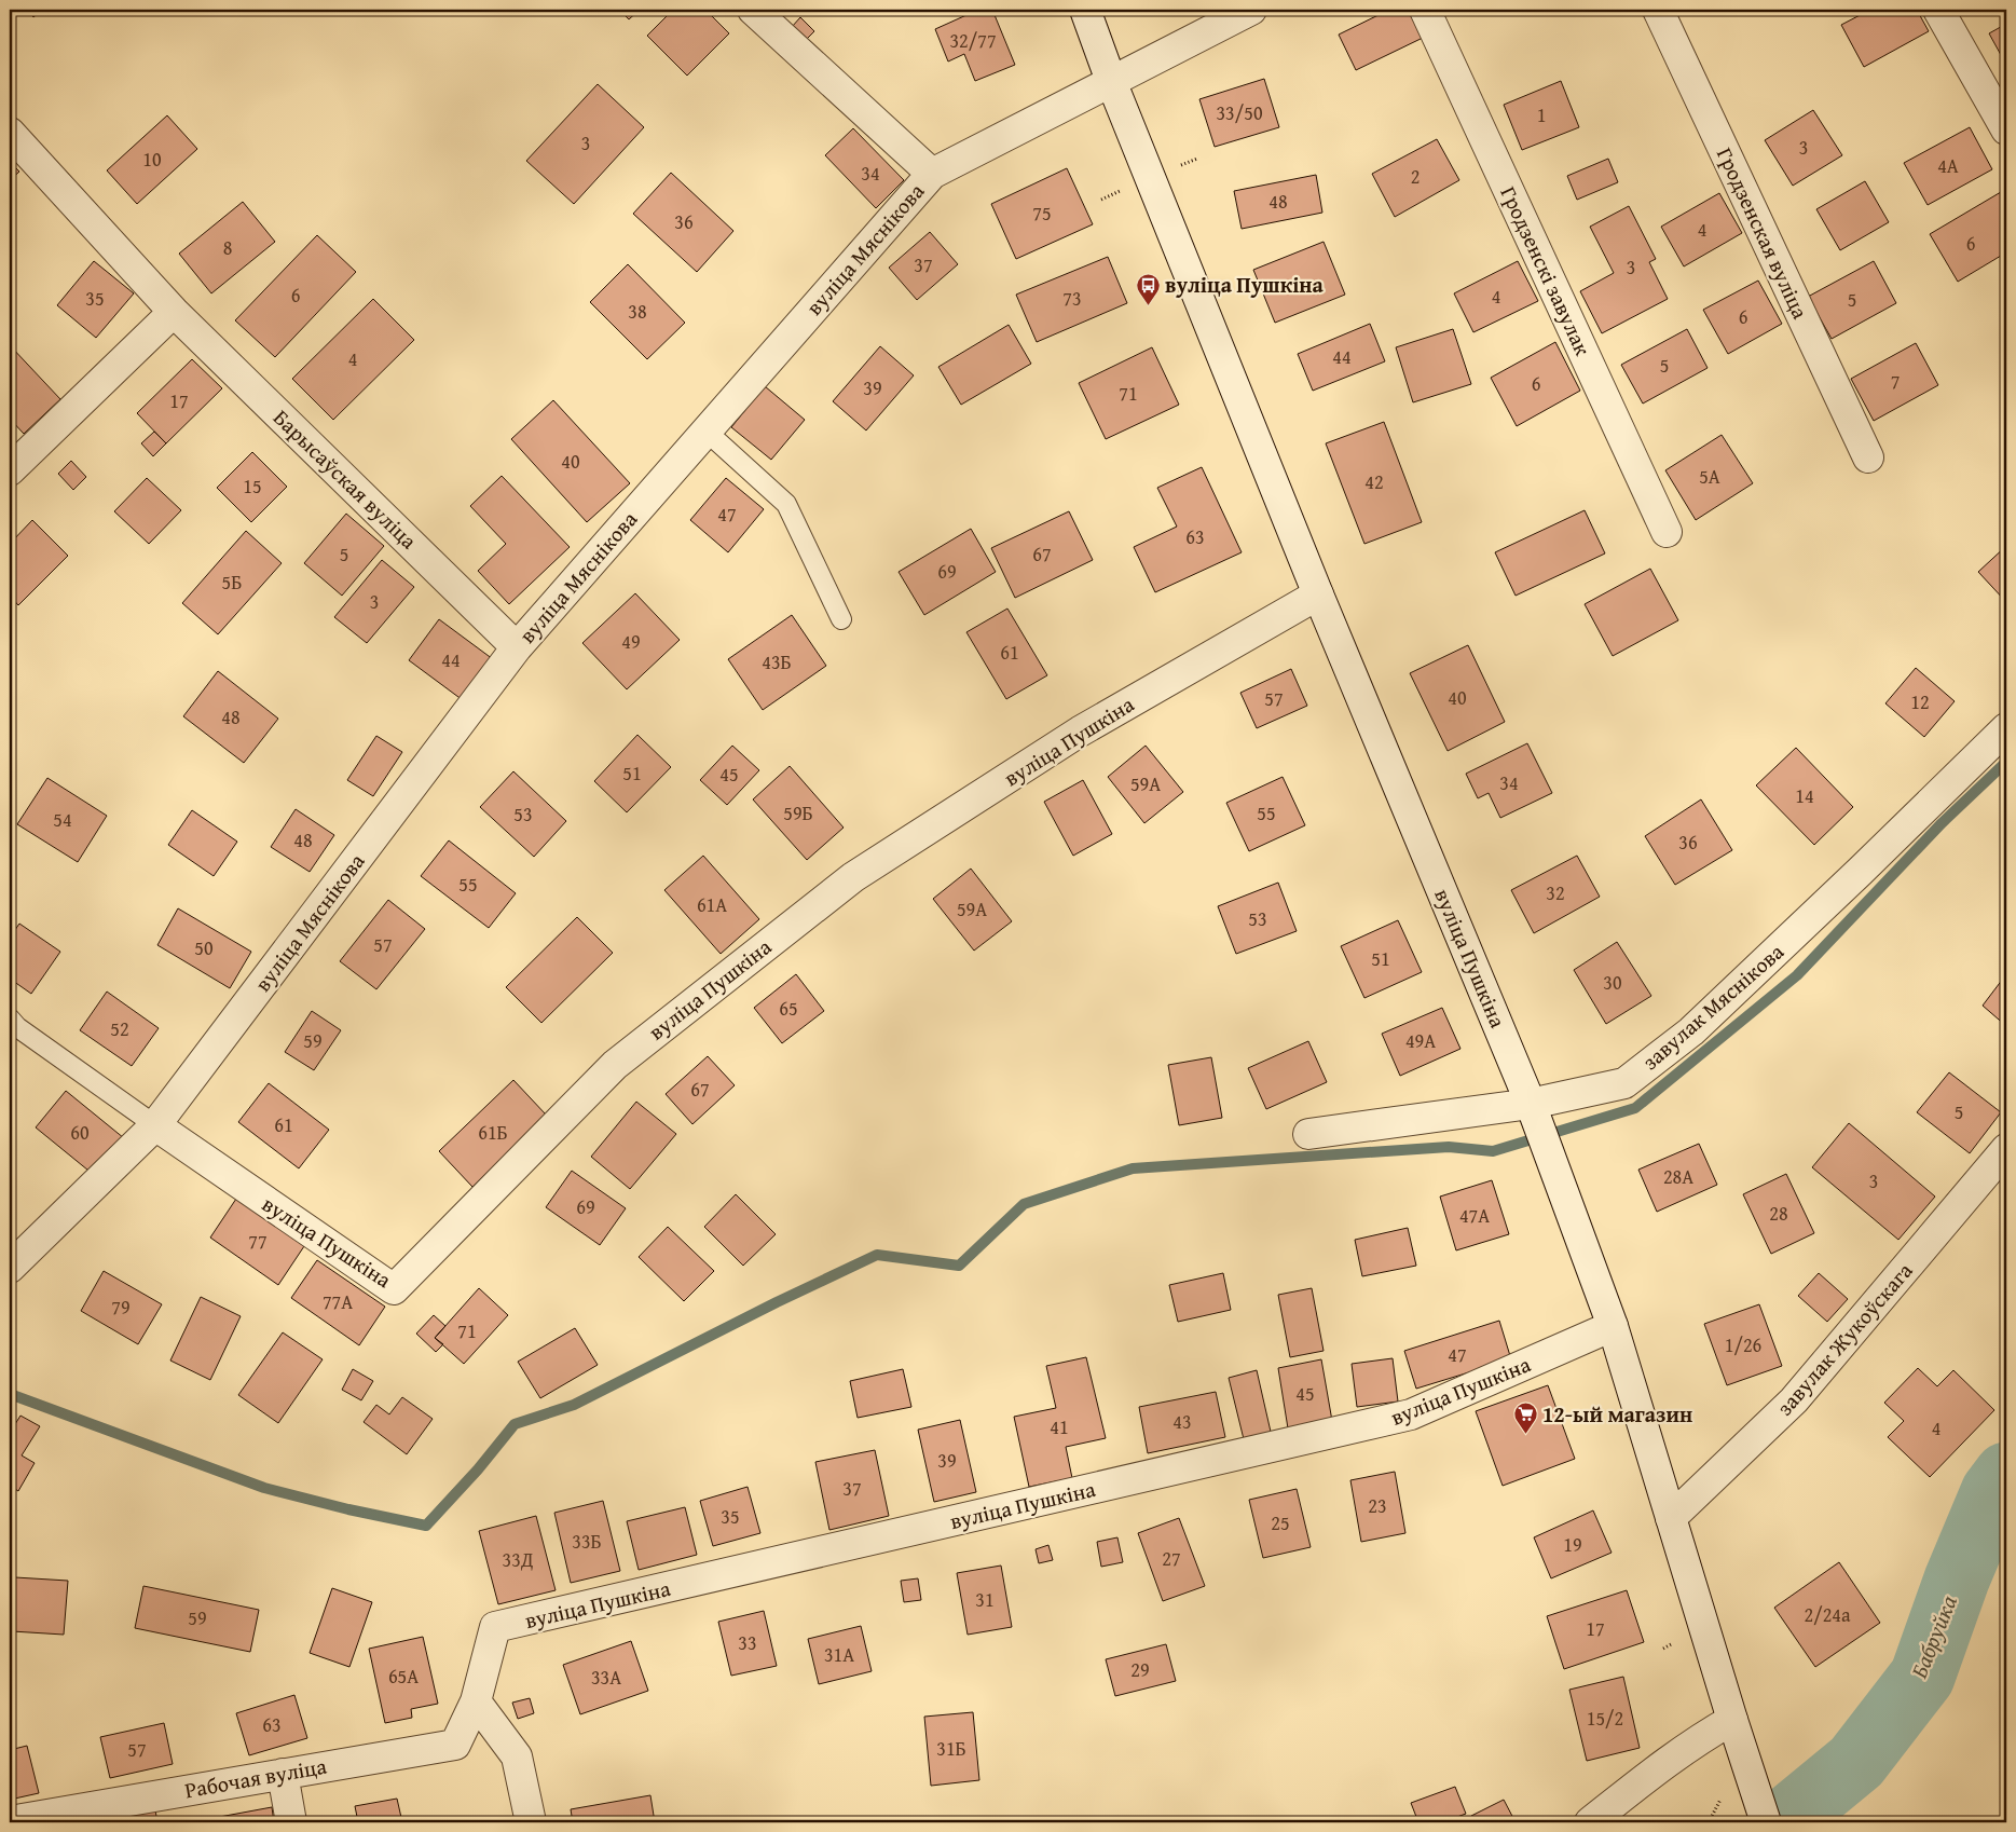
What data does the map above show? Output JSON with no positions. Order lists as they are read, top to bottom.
{
  "streets": {
    "street": [
      "Гродзенская вуліца",
      "вуліца Мяснікова",
      "Гродзенскі завулак",
      "Барысаўская вуліца",
      "вуліца Пушкіна",
      "завулак Мяснікова",
      "завулак Жукоўскага",
      "Рабочая вуліца"
    ]
  },
  "crossings": [
    ["вуліца Мяснікова", "Барысаўская вуліца"],
    ["вуліца Мяснікова", "вуліца Пушкіна"],
    ["вуліца Пушкіна", "завулак Мяснікова"],
    ["вуліца Пушкіна", "завулак Жукоўскага"],
    ["вуліца Пушкіна", "Рабочая вуліца"]
  ],
  "water": ["Бабруйка"],
  "places": {
    "bus stop": ["вуліца Пушкіна"],
    "supermarket": ["12-ый магазин"]
  },
  "house_numbers": [
    "32/77",
    "33/50",
    "1",
    "3",
    "3",
    "10",
    "4А",
    "34",
    "2",
    "48",
    "75",
    "36",
    "4",
    "6",
    "8",
    "37",
    "3",
    "6",
    "4",
    "35",
    "73",
    "5",
    "38",
    "6",
    "44",
    "4",
    "5",
    "7",
    "6",
    "39",
    "71",
    "17",
    "40",
    "5А",
    "42",
    "15",
    "47",
    "63",
    "5",
    "67",
    "69",
    "5Б",
    "3",
    "49",
    "61",
    "44",
    "43Б",
    "40",
    "57",
    "12",
    "48",
    "51",
    "45",
    "34",
    "59А",
    "14",
    "59Б",
    "55",
    "53",
    "54",
    "48",
    "36",
    "55",
    "32",
    "61А",
    "59А",
    "53",
    "57",
    "50",
    "51",
    "30",
    "65",
    "52",
    "59",
    "49А",
    "67",
    "5",
    "61",
    "60",
    "61Б",
    "28А",
    "3",
    "69",
    "28",
    "47А",
    "77",
    "77А",
    "79",
    "71",
    "1/26",
    "47",
    "45",
    "43",
    "41",
    "4",
    "39",
    "37",
    "23",
    "35",
    "25",
    "33Б",
    "19",
    "27",
    "33Д",
    "31",
    "2/24а",
    "59",
    "17",
    "33",
    "31А",
    "29",
    "65А",
    "33А",
    "15/2",
    "63",
    "31Б",
    "57"
  ]
}
